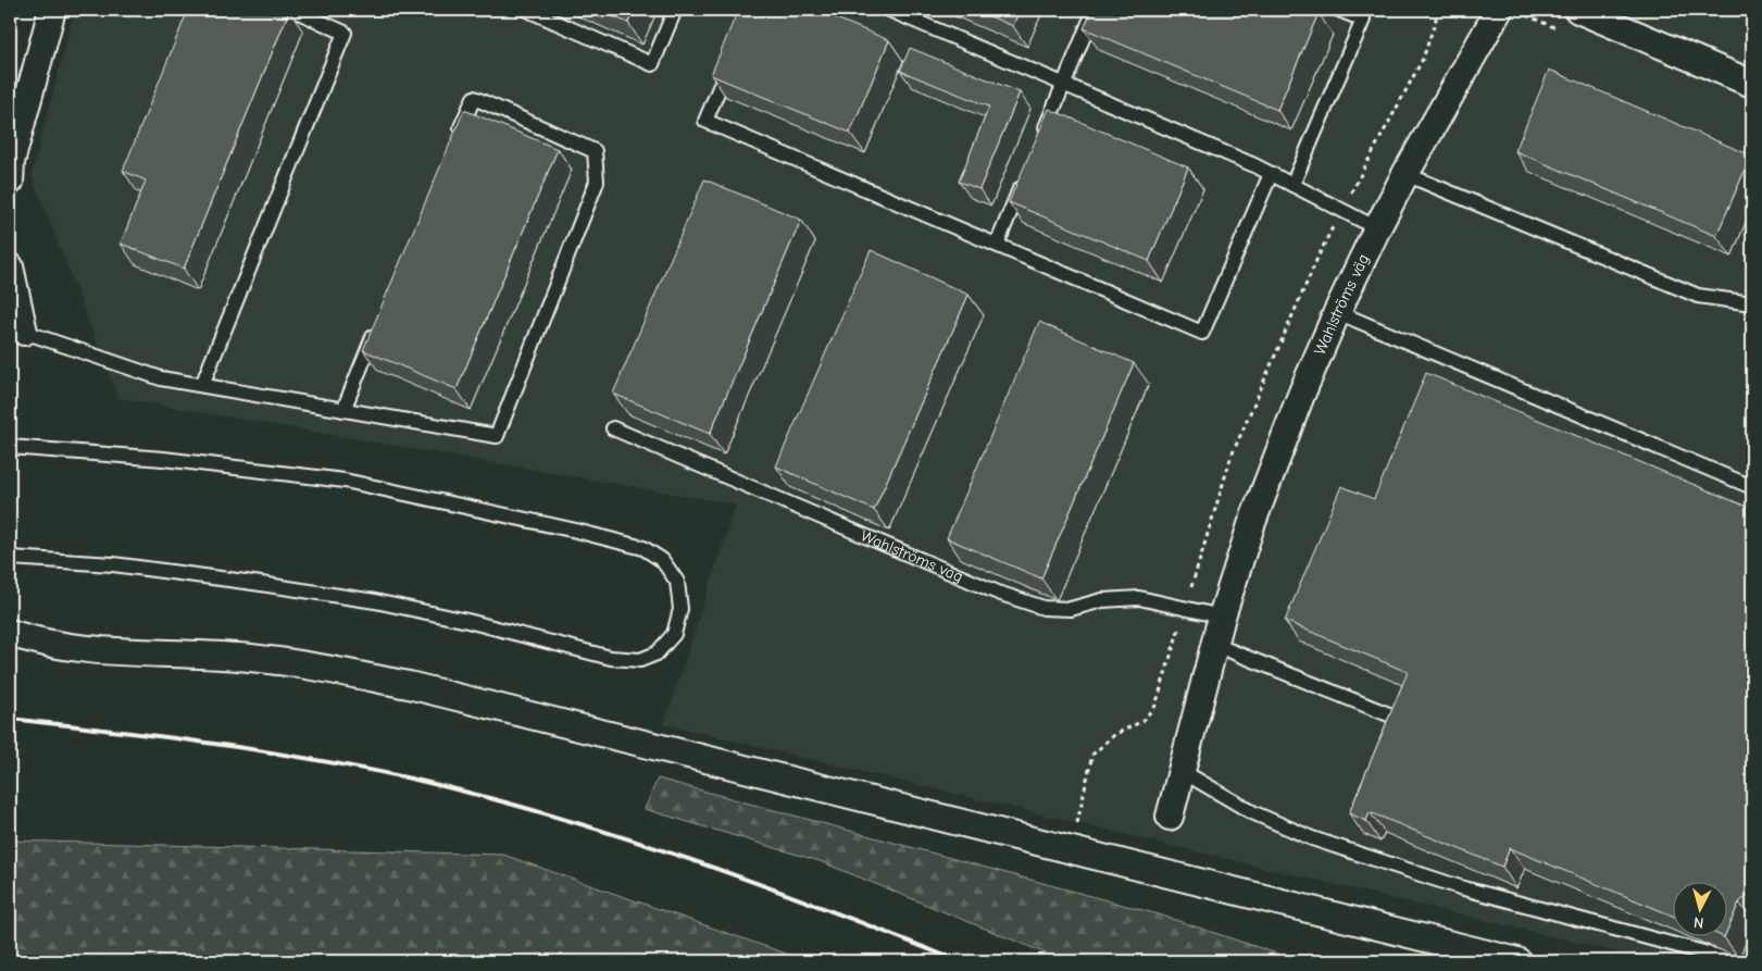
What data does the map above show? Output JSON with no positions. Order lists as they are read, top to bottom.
{
  "streets": {
    "street": ["Wahlströms väg"]
  },
  "north": "bottom"
}
